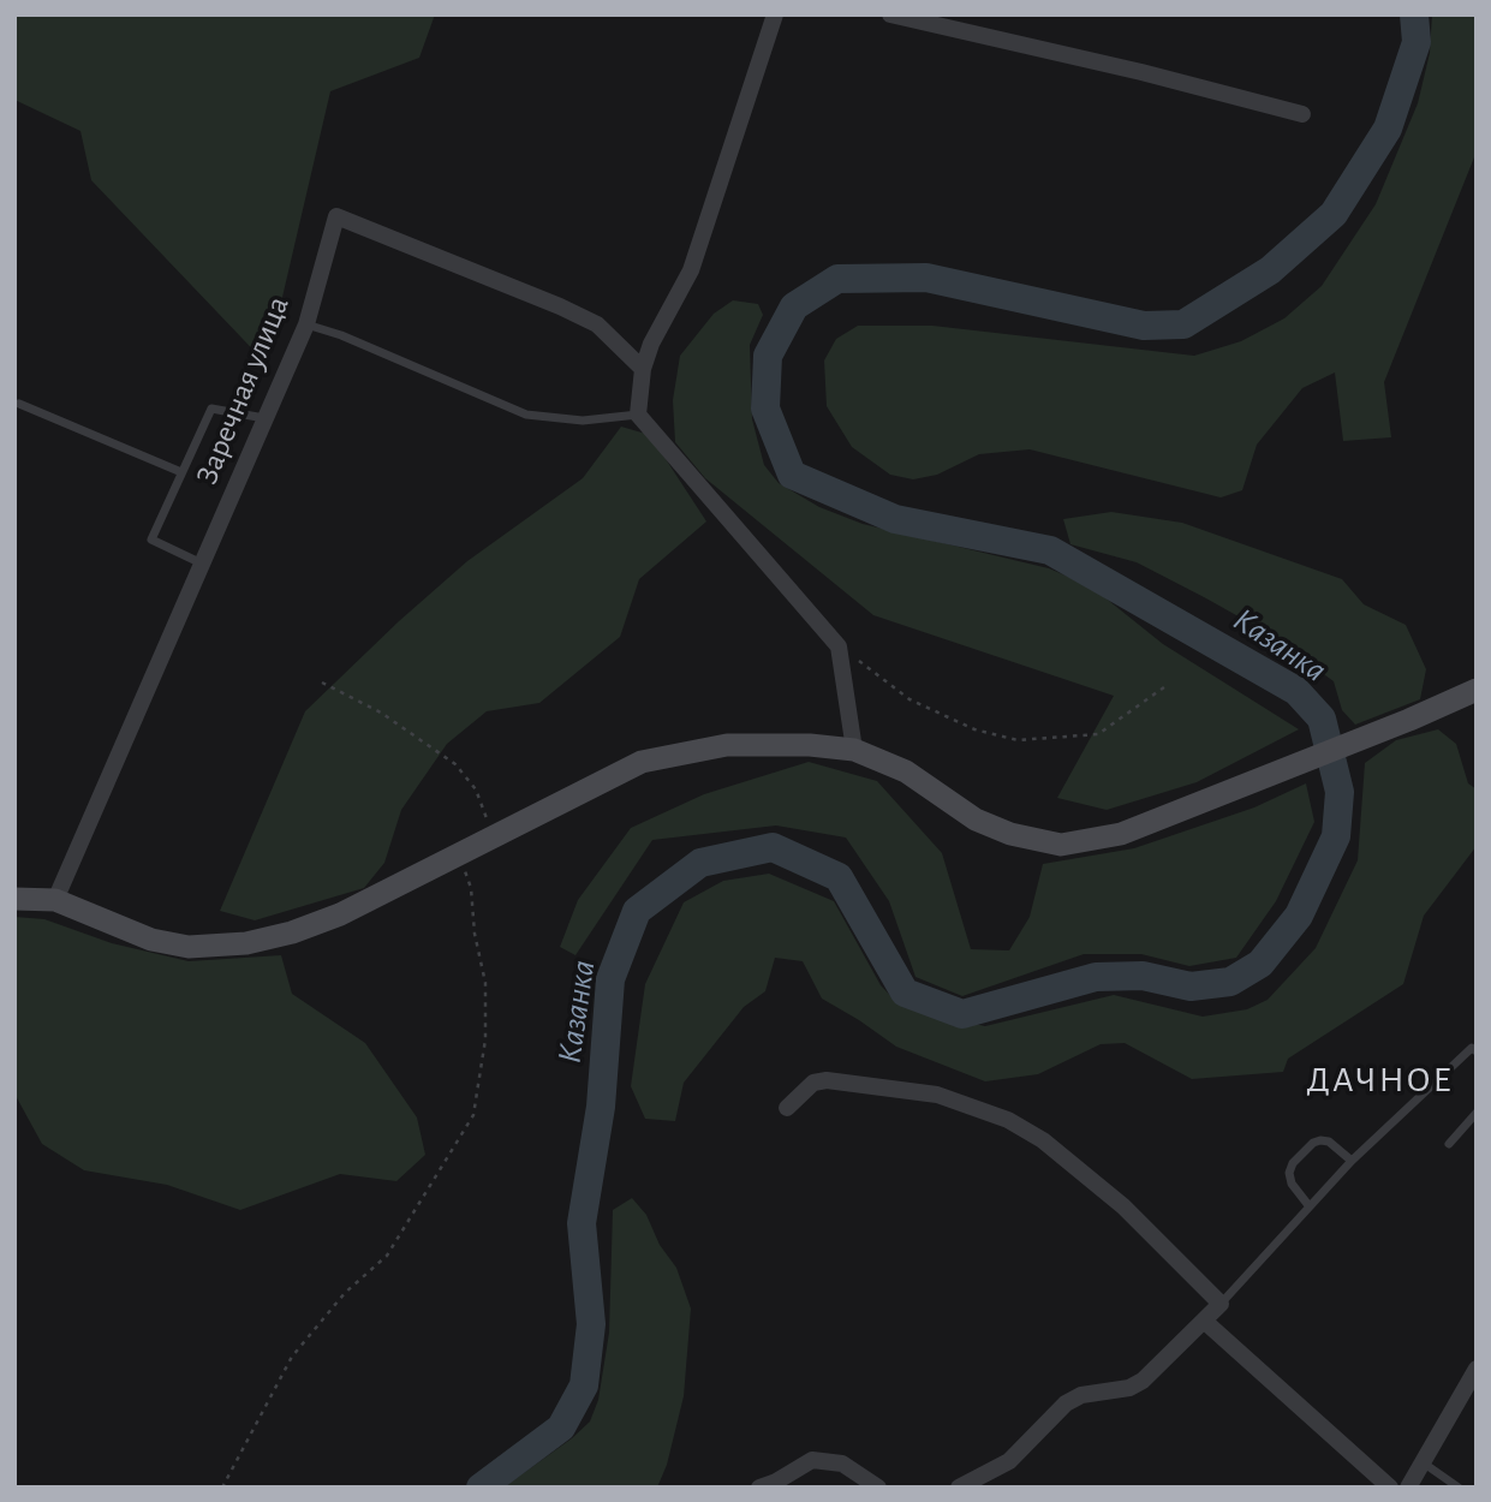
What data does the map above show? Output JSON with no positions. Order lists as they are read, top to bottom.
{
  "streets": {
    "street": ["Заречная улица"]
  },
  "districts": ["ДАЧНОЕ"],
  "water": ["Казанка"]
}
